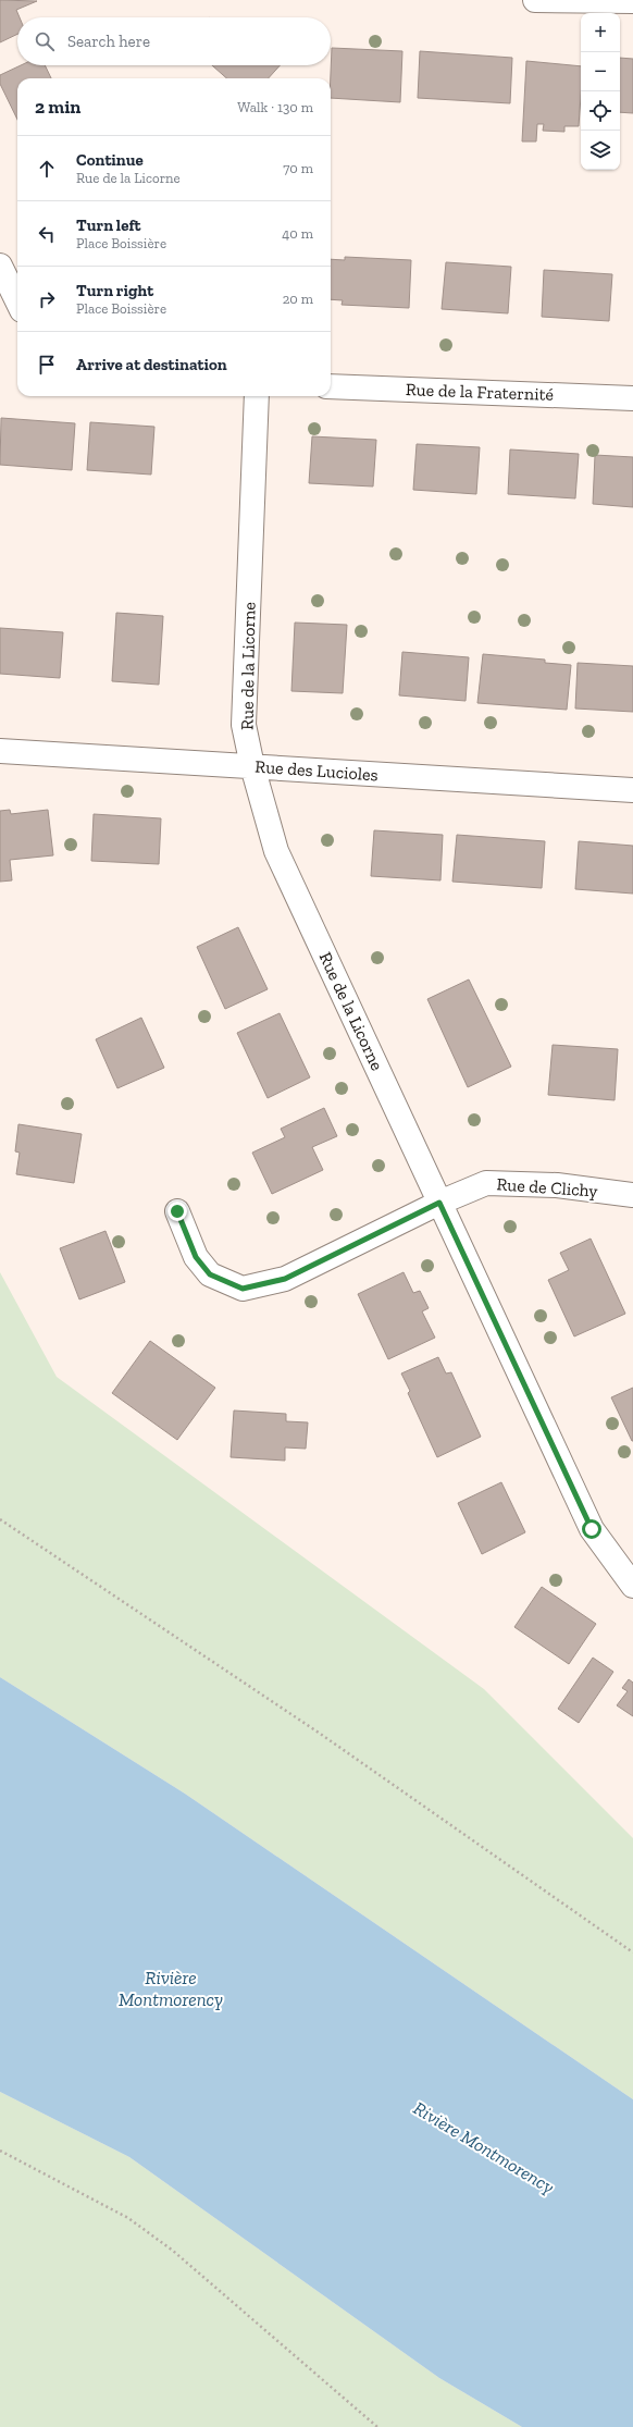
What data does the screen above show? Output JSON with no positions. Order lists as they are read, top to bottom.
{
  "streets": {
    "street": [
      "Rue de la Fraternité",
      "Rue de la Licorne",
      "Rue des Lucioles",
      "Rue de Clichy"
    ]
  },
  "crossings": [
    ["Rue de la Licorne", "Rue des Lucioles"],
    ["Rue de la Licorne", "Rue de Clichy"]
  ],
  "water": ["Rivière Montmorency"],
  "page": {
    "map_buttons": ["+", "−"],
    "search": "Search here",
    "heading": ["2 min", "Walk · 130 m"],
    "list": [
      ["Continue", "Rue de la Licorne", "70 m"],
      ["Turn left", "Place Boissière", "40 m"],
      ["Turn right", "Place Boissière", "20 m"],
      "Arrive at destination"
    ]
  }
}
